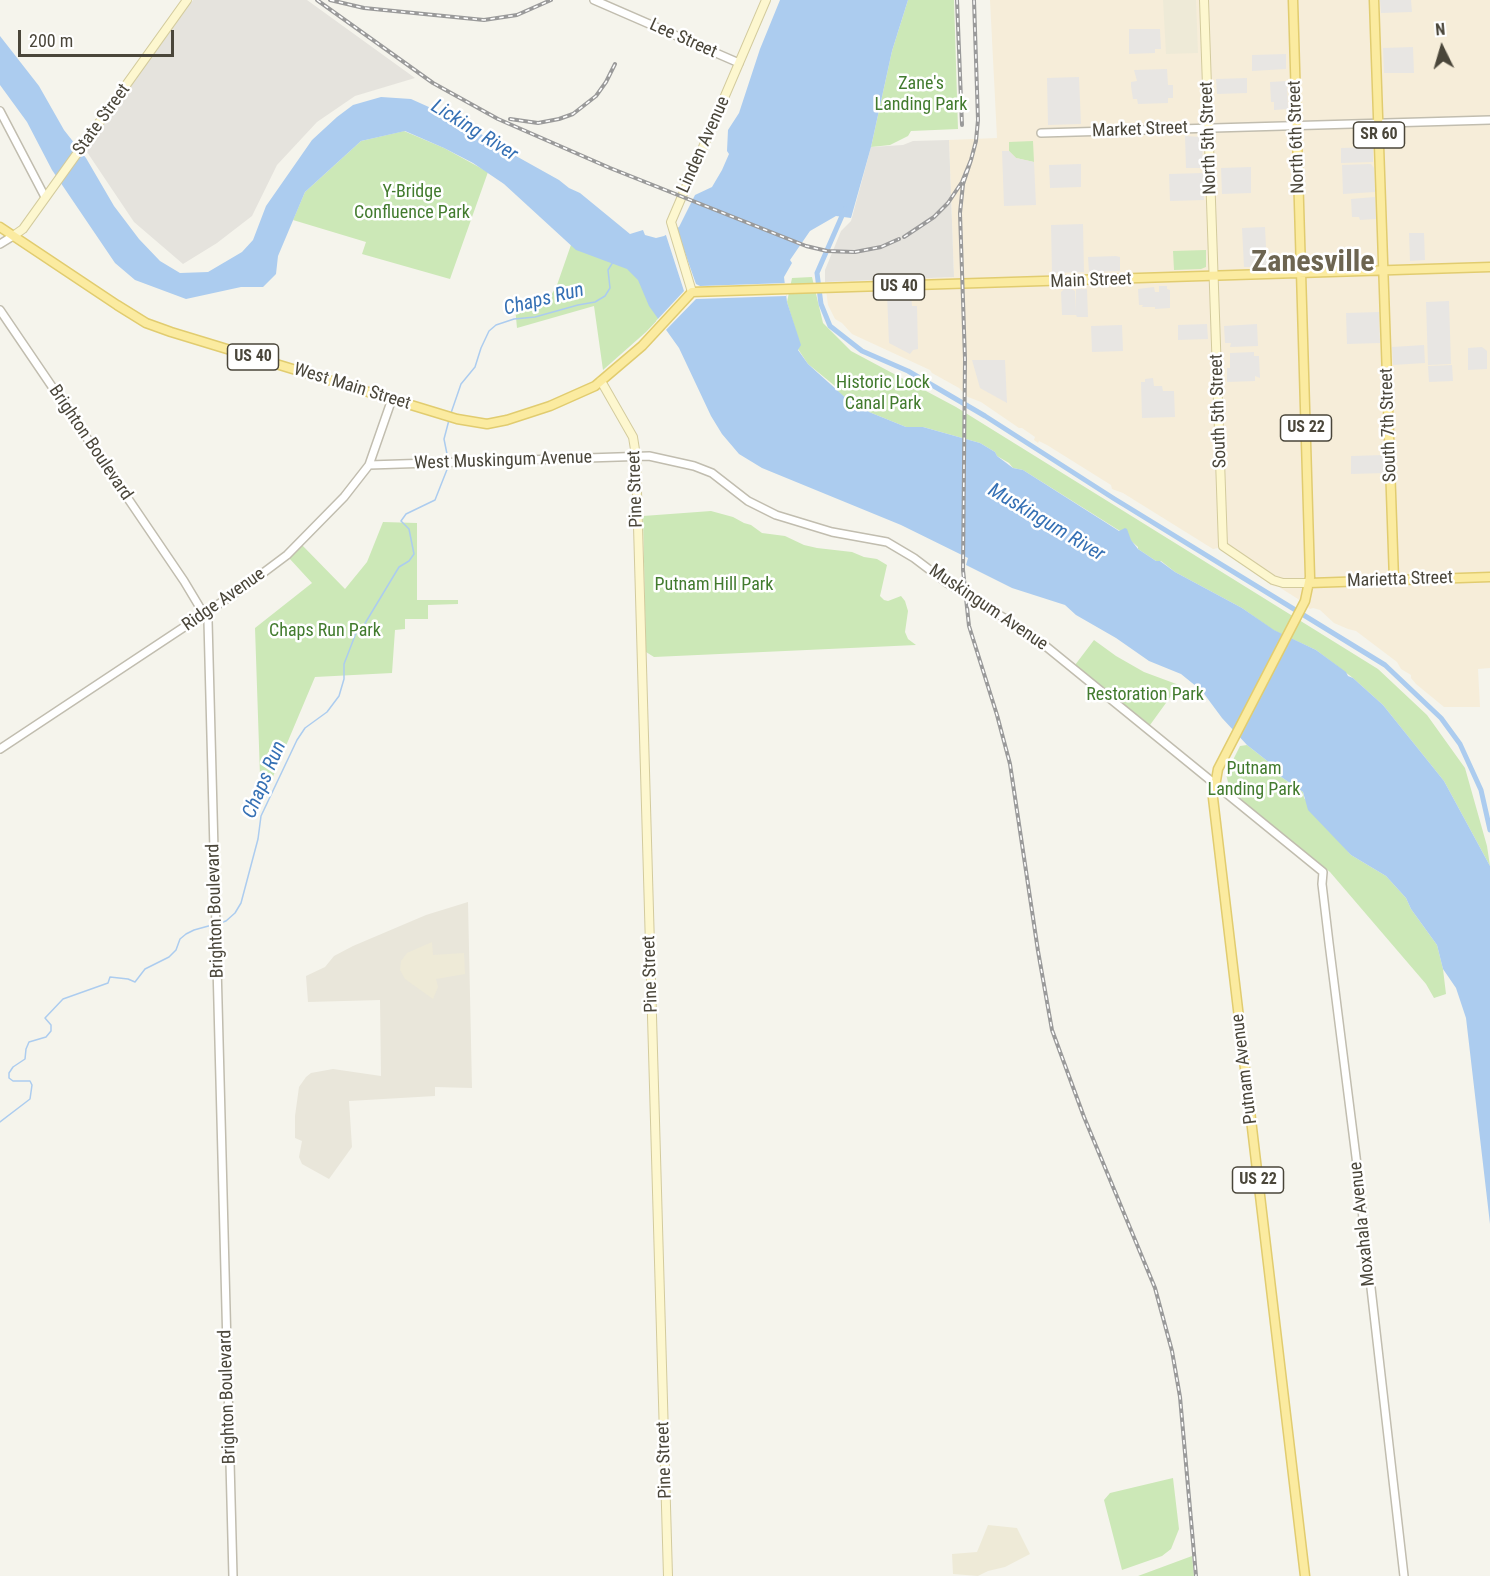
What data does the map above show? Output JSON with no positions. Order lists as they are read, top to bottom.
{
  "streets": {
    "main road": [
      "State Street",
      "SR 60",
      "North 6th Street",
      "North 5th Street",
      "Linden Avenue",
      "Main Street",
      "US 40",
      "West Main Street",
      "South 5th Street",
      "South 7th Street",
      "US 22",
      "Pine Street",
      "Marietta Street",
      "Putnam Avenue"
    ],
    "street": [
      "Lee Street",
      "Market Street",
      "Brighton Boulevard",
      "West Muskingum Avenue",
      "Ridge Avenue",
      "Muskingum Avenue",
      "Moxahala Avenue"
    ]
  },
  "crossings": [
    ["Lee Street", "Linden Avenue"],
    ["State Street", "West Main Street"],
    ["Market Street", "SR 60"],
    ["Market Street", "North 6th Street"],
    ["Market Street", "North 5th Street"],
    ["SR 60", "Main Street"],
    ["SR 60", "South 7th Street"],
    ["North 6th Street", "Main Street"],
    ["North 6th Street", "US 22"],
    ["North 5th Street", "Main Street"],
    ["North 5th Street", "South 5th Street"],
    ["Linden Avenue", "Main Street"],
    ["Linden Avenue", "West Main Street"],
    ["Main Street", "West Main Street"],
    ["Main Street", "South 5th Street"],
    ["Main Street", "South 7th Street"],
    ["Main Street", "US 22"],
    ["West Main Street", "Pine Street"],
    ["West Main Street", "Ridge Avenue"],
    ["South 5th Street", "US 22"],
    ["South 5th Street", "Marietta Street"],
    ["South 5th Street", "Putnam Avenue"],
    ["South 7th Street", "Marietta Street"],
    ["US 22", "Marietta Street"],
    ["US 22", "Putnam Avenue"],
    ["Brighton Boulevard", "Ridge Avenue"],
    ["West Muskingum Avenue", "Pine Street"],
    ["West Muskingum Avenue", "Ridge Avenue"],
    ["West Muskingum Avenue", "Muskingum Avenue"],
    ["Pine Street", "Muskingum Avenue"],
    ["Marietta Street", "Putnam Avenue"],
    ["Muskingum Avenue", "Putnam Avenue"],
    ["Muskingum Avenue", "Moxahala Avenue"]
  ],
  "districts": ["Zanesville"],
  "water": ["Licking River", "Chaps Run", "Muskingum River"],
  "parks": [
    "Zane's Landing Park",
    "Y-Bridge Confluence Park",
    "Historic Lock Canal Park",
    "Putnam Hill Park",
    "Chaps Run Park",
    "Restoration Park",
    "Putnam Landing Park"
  ],
  "scale_bar": "200 m",
  "north": "top"
}
